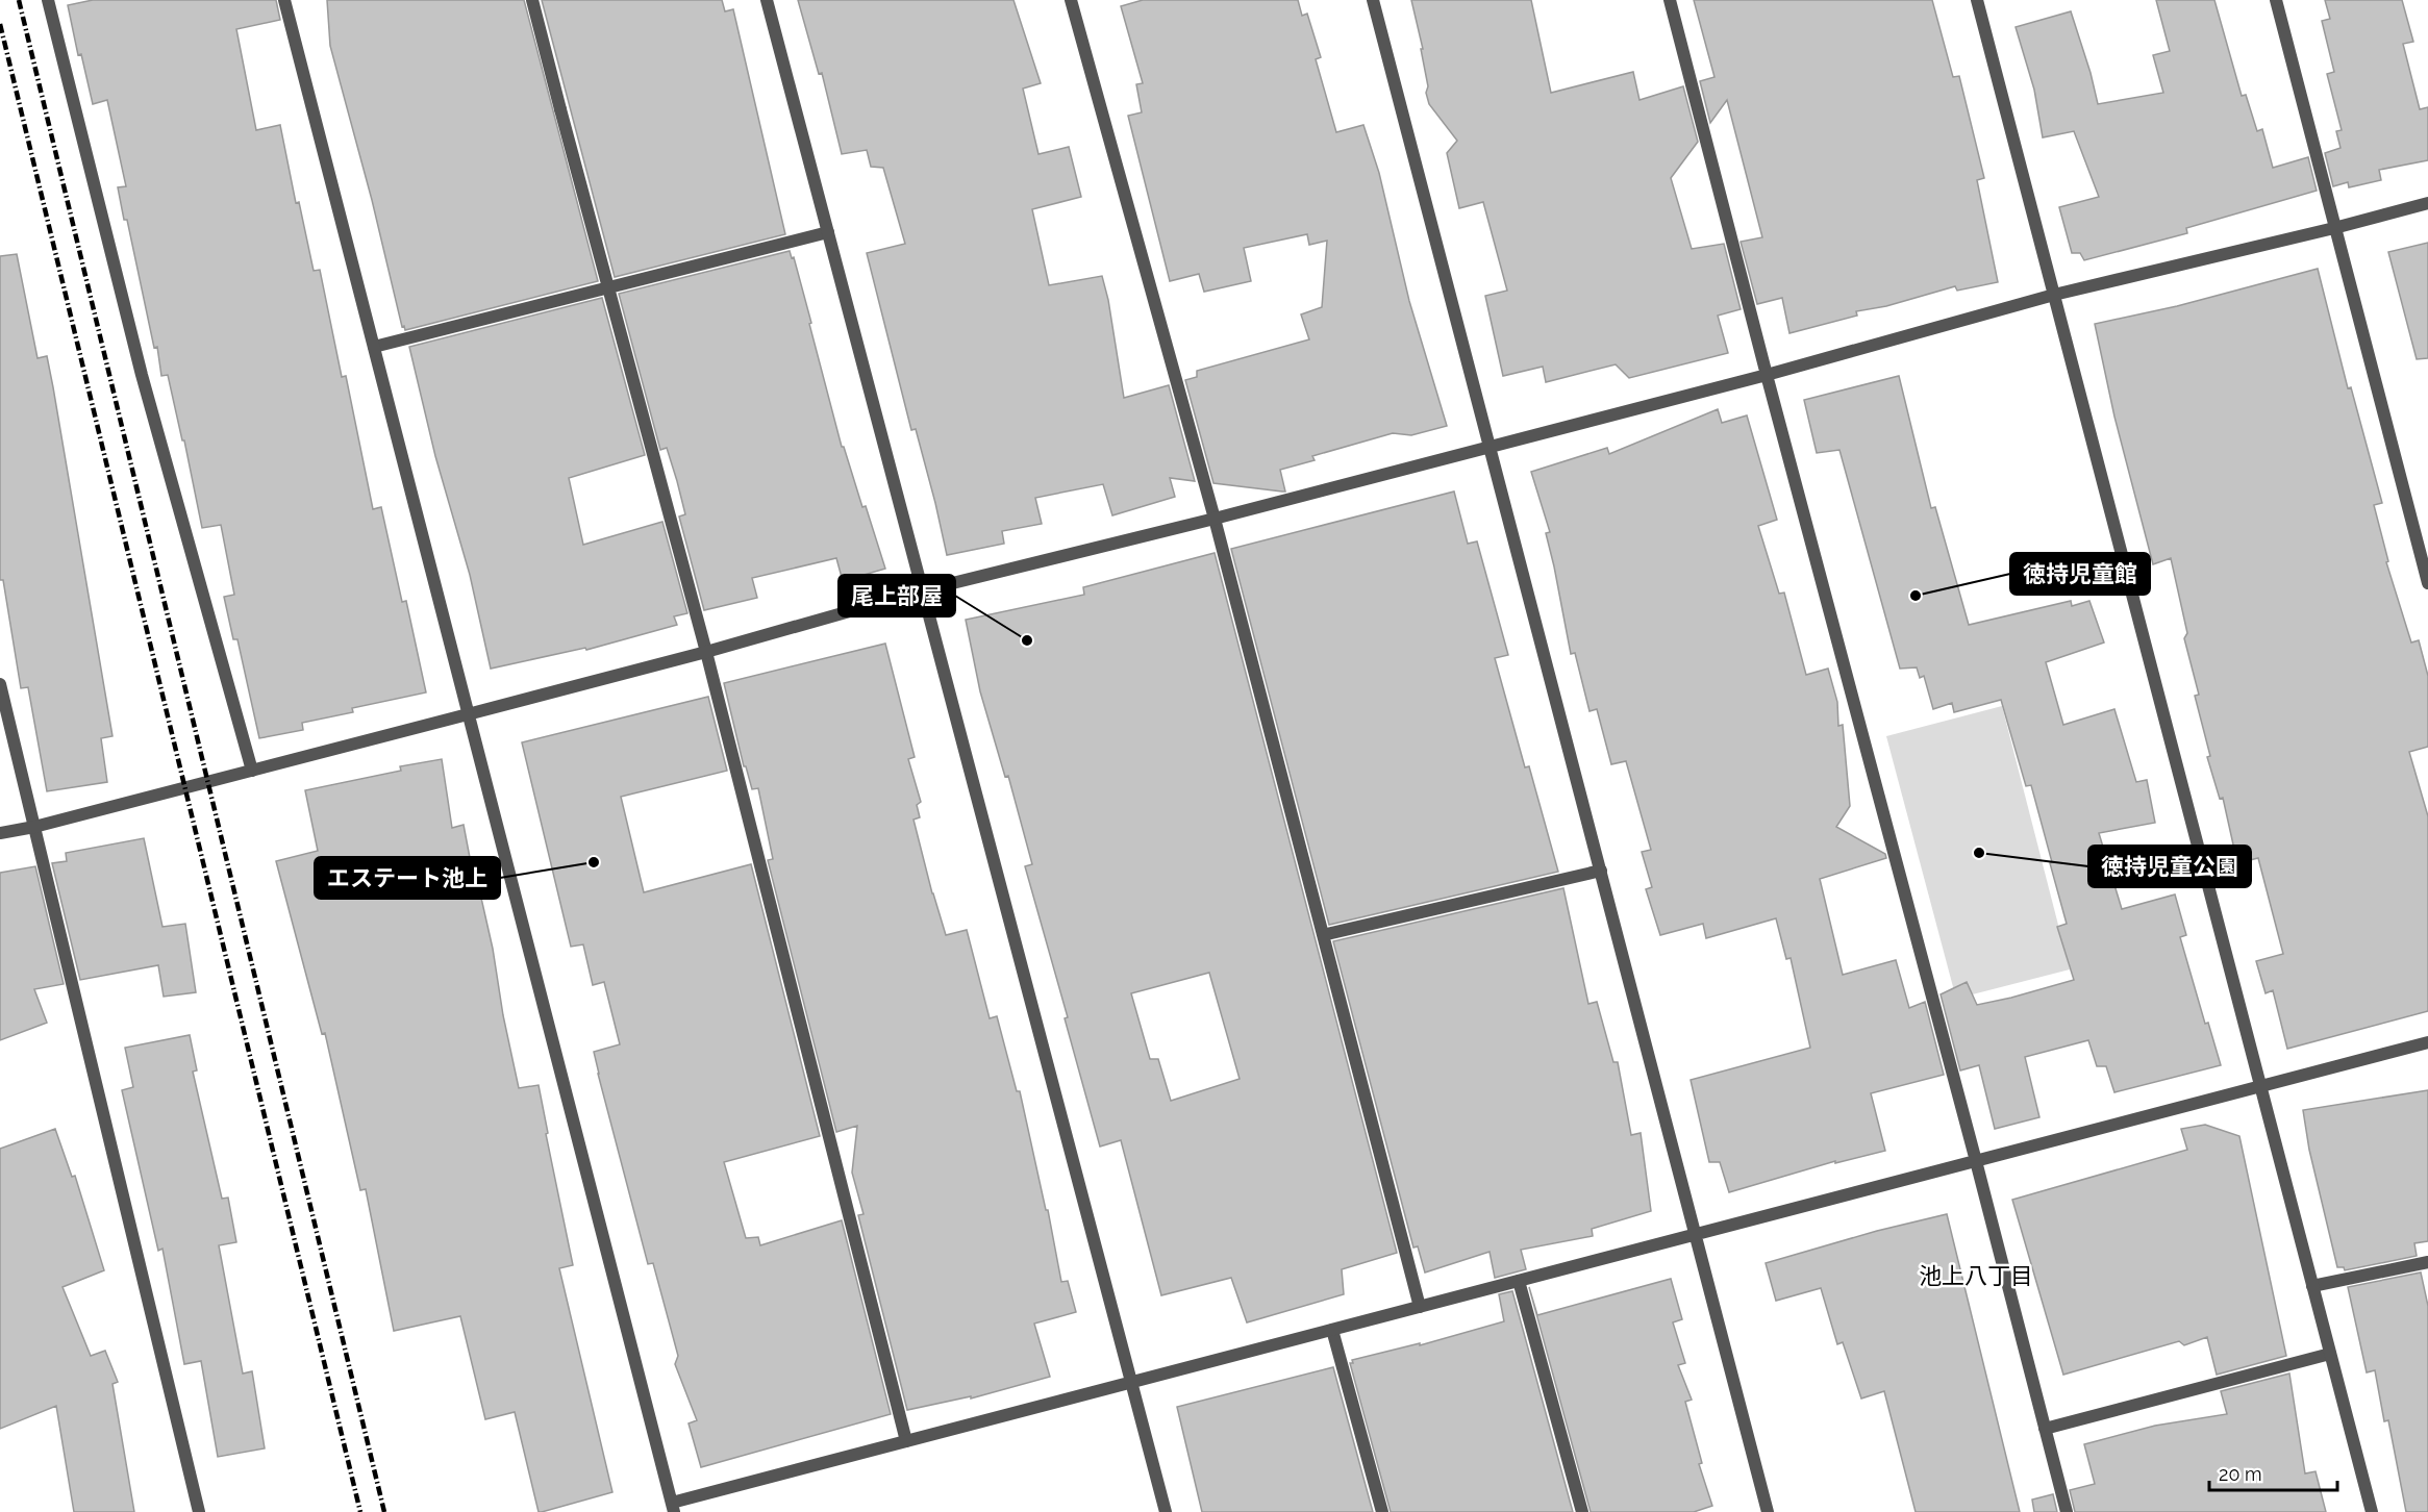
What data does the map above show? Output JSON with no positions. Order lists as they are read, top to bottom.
{
  "districts": ["池上八丁目"],
  "places": [
    "徳持児童館",
    "尾上部屋",
    "徳持児童公園",
    "エステート池上"
  ],
  "scale_bar": "20 m"
}
